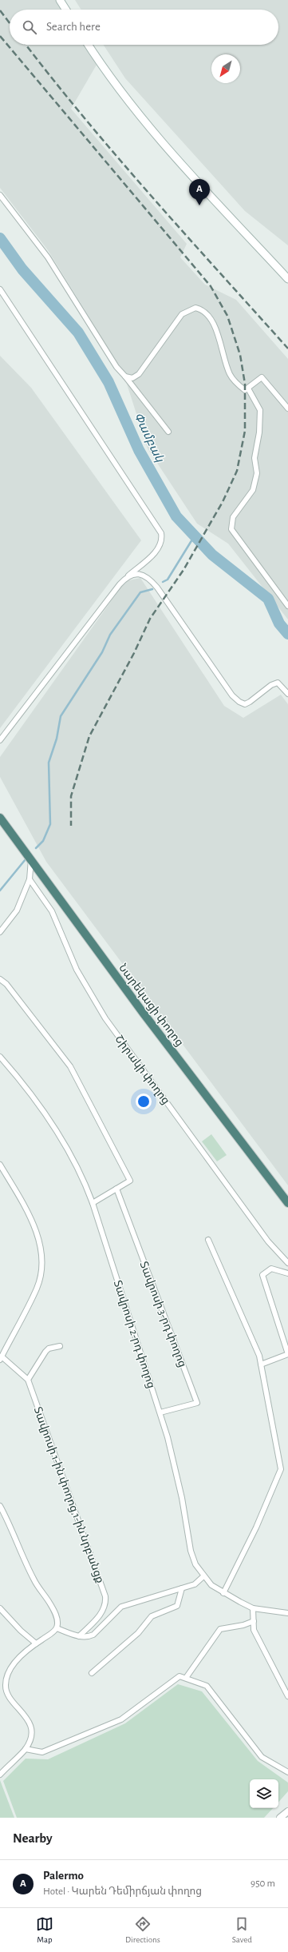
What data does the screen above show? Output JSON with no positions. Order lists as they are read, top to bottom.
{
  "streets": {
    "highway": ["Նարեկացի փողոց"],
    "street": [
      "Շիրակի փողոց",
      "Տավրոսի 3-րդ փողոց",
      "Տավրոսի 2-րդ փողոց",
      "Տավրոսի 1-ին փողոց,1-ին նրբանցք"
    ]
  },
  "crossings": [
    ["Տավրոսի 3-րդ փողոց", "Տավրոսի 2-րդ փողոց"]
  ],
  "water": ["Փամբակ"],
  "north": "bottom left",
  "page": {
    "search": "Search here",
    "pins": "A",
    "heading": "Nearby",
    "list": [
      {
        "mark": "A",
        "name": "Palermo",
        "note": "Hotel · Կարեն Դեմիրճյան փողոց",
        "value": "950 m"
      }
    ],
    "nav": ["Map", "Directions", "Saved"]
  }
}
